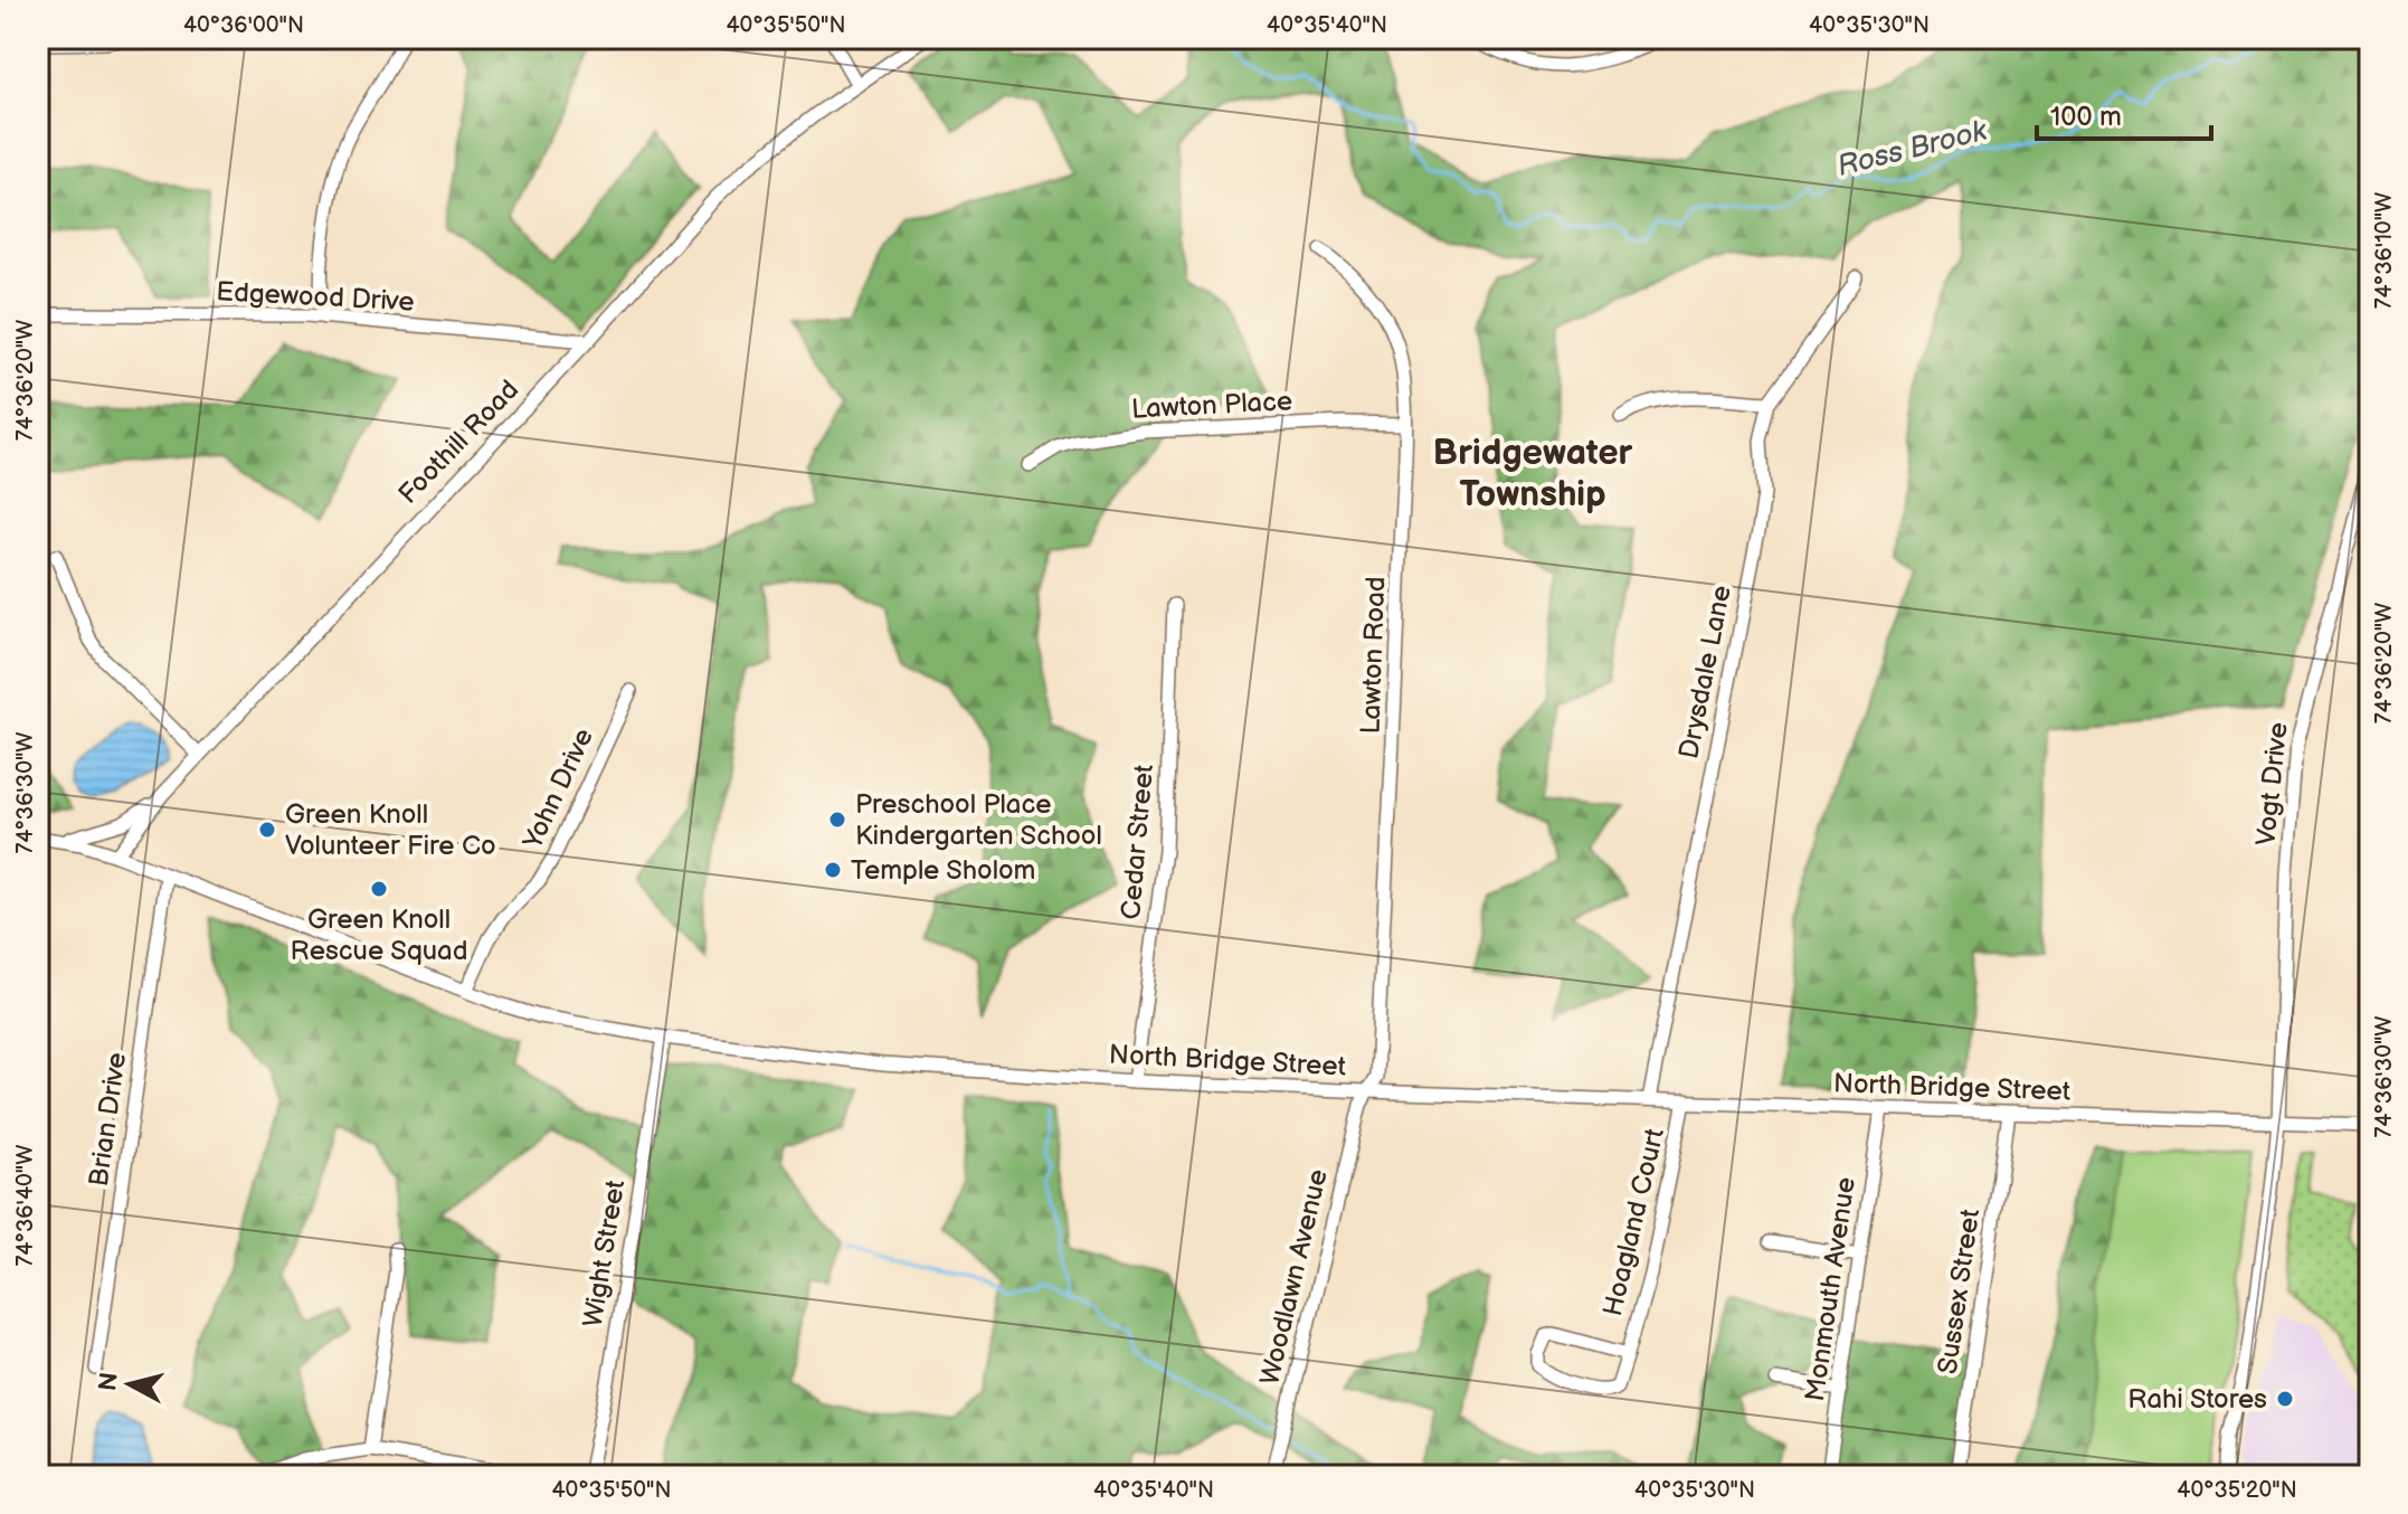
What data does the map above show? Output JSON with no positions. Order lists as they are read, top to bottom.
{
  "streets": {
    "street": [
      "Edgewood Drive",
      "Lawton Place",
      "Foothill Road",
      "Lawton Road",
      "Drysdale Lane",
      "Vogt Drive",
      "Yohn Drive",
      "Cedar Street",
      "North Bridge Street",
      "Brian Drive",
      "Hoagland Court",
      "Wight Street",
      "Woodlawn Avenue",
      "Monmouth Avenue",
      "Sussex Street"
    ]
  },
  "crossings": [
    ["Edgewood Drive", "Foothill Road"],
    ["Lawton Place", "Lawton Road"],
    ["Foothill Road", "North Bridge Street"],
    ["Lawton Road", "North Bridge Street"],
    ["Lawton Road", "Woodlawn Avenue"],
    ["Drysdale Lane", "North Bridge Street"],
    ["Vogt Drive", "North Bridge Street"],
    ["Yohn Drive", "North Bridge Street"],
    ["Cedar Street", "North Bridge Street"],
    ["North Bridge Street", "Brian Drive"],
    ["North Bridge Street", "Hoagland Court"],
    ["North Bridge Street", "Wight Street"],
    ["North Bridge Street", "Woodlawn Avenue"],
    ["North Bridge Street", "Monmouth Avenue"],
    ["North Bridge Street", "Sussex Street"]
  ],
  "districts": ["Bridgewater Township"],
  "water": ["Ross Brook"],
  "places": [
    "Preschool Place Kindergarten School",
    "Green Knoll Volunteer Fire Co",
    "Temple Sholom",
    "Green Knoll Rescue Squad",
    "Rahi Stores"
  ],
  "scale_bar": "100 m",
  "north": "left",
  "coordinates": [
    "40°36'00\"N",
    "40°35'50\"N",
    "40°35'40\"N",
    "40°35'30\"N",
    "74°36'10\"W",
    "74°36'20\"W",
    "74°36'30\"W",
    "74°36'40\"W",
    "40°35'20\"N"
  ]
}
